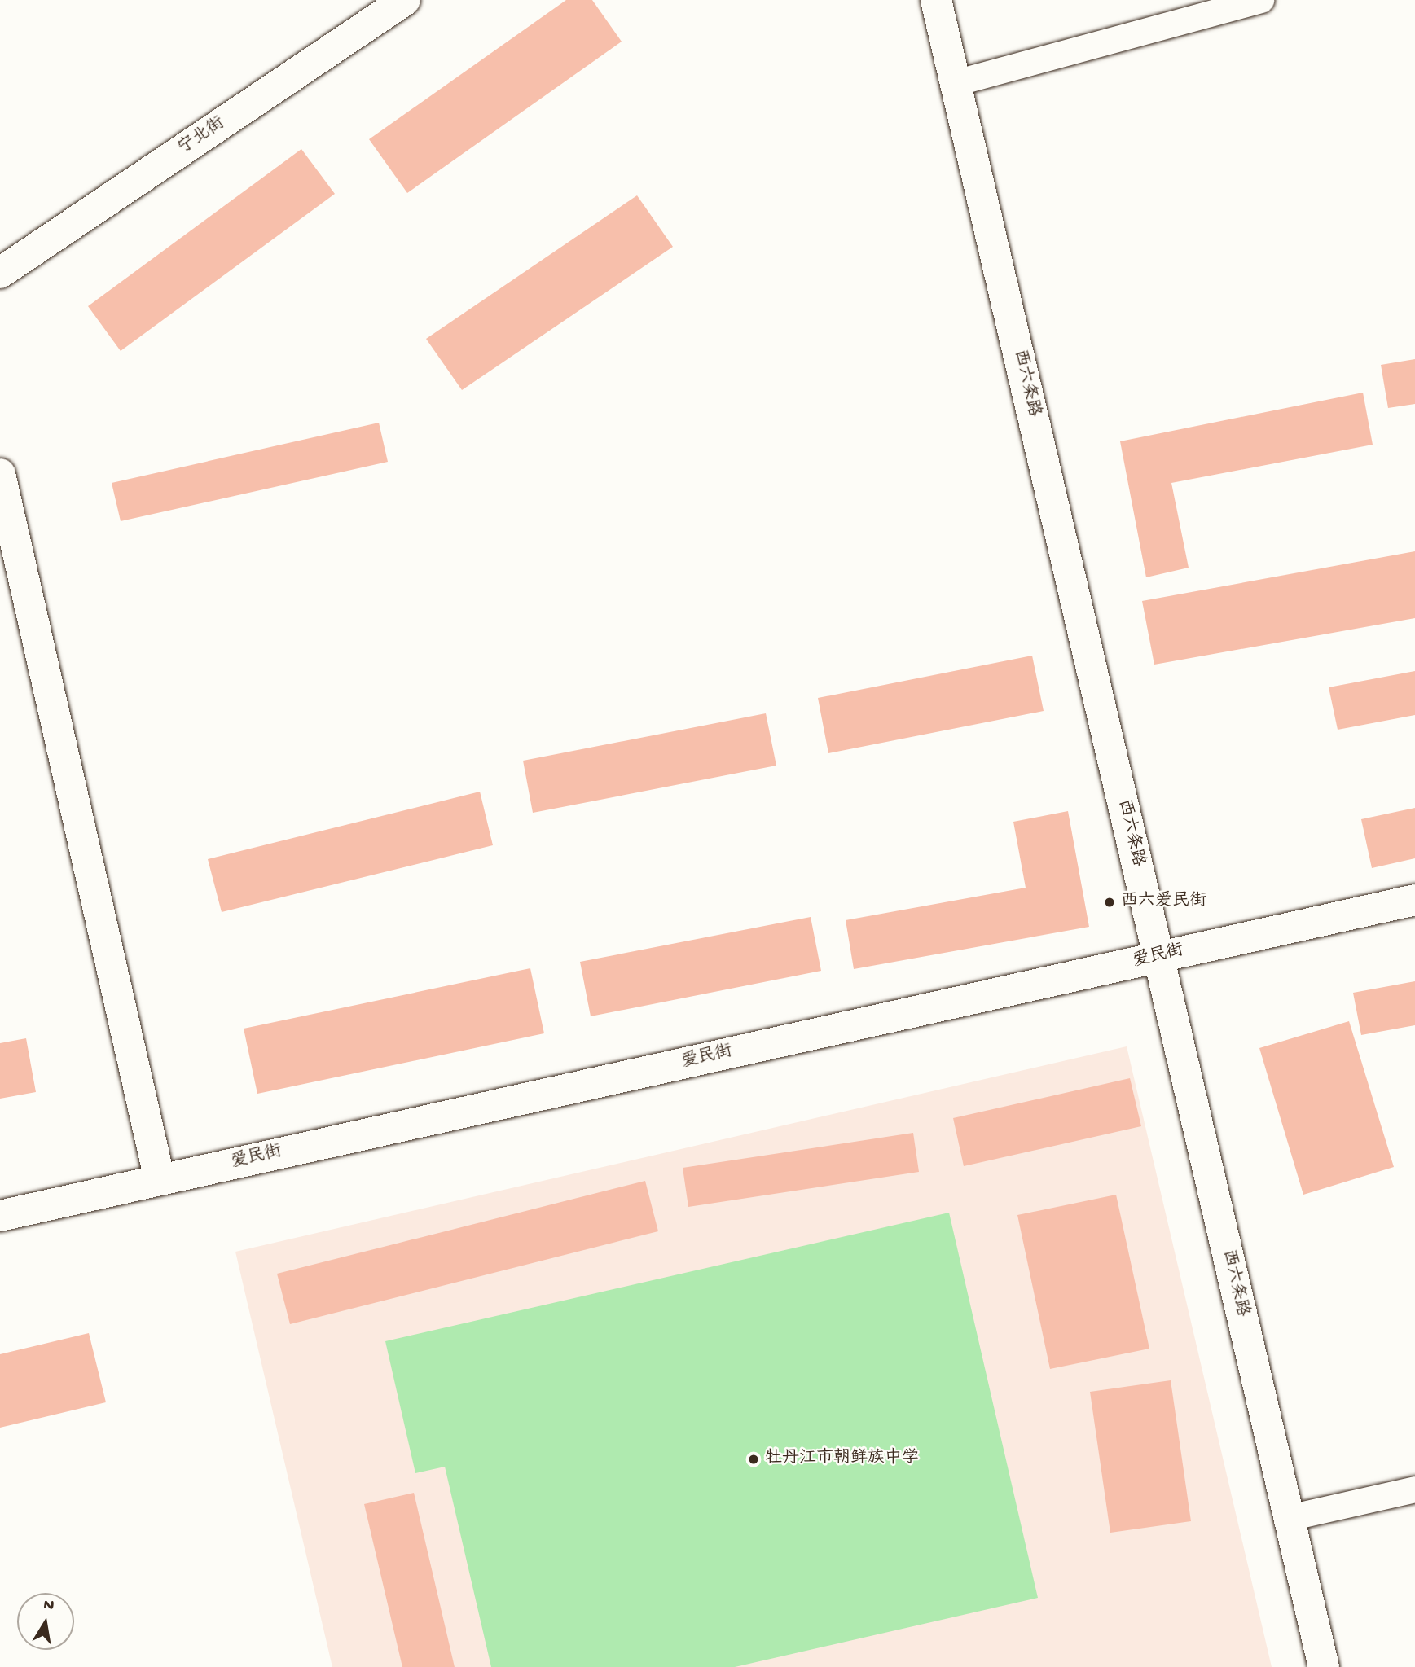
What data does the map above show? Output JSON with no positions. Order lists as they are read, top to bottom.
{
  "streets": {
    "street": ["宁北街", "西六条路", "爱民街"]
  },
  "crossings": [
    ["西六条路", "爱民街"]
  ],
  "places": ["西六爱民街", "牡丹江市朝鲜族中学"],
  "north": "top"
}
